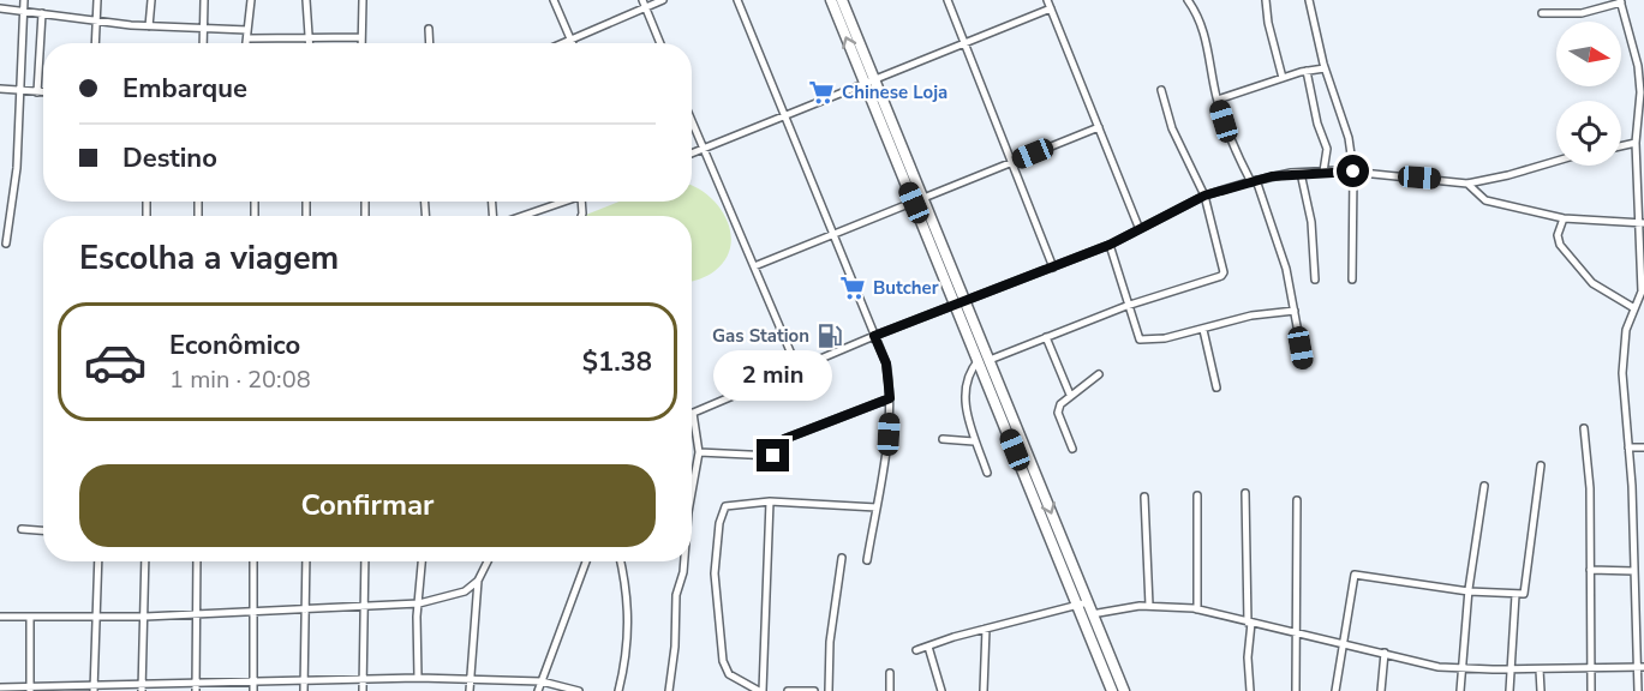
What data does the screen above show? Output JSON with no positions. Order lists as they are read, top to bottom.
{
  "places": {
    "supermarket": ["Chinese Loja", "Butcher"],
    "fuel station": ["Gas Station"]
  },
  "north": "right",
  "page": {
    "banner": ["Embarque", "Destino"],
    "heading": "Escolha a viagem",
    "list": [
      {
        "name": "Econômico",
        "note": "1 min · 20:08",
        "value": "$1.38"
      }
    ],
    "bubble": "2 min",
    "buttons": "Confirmar"
  }
}
